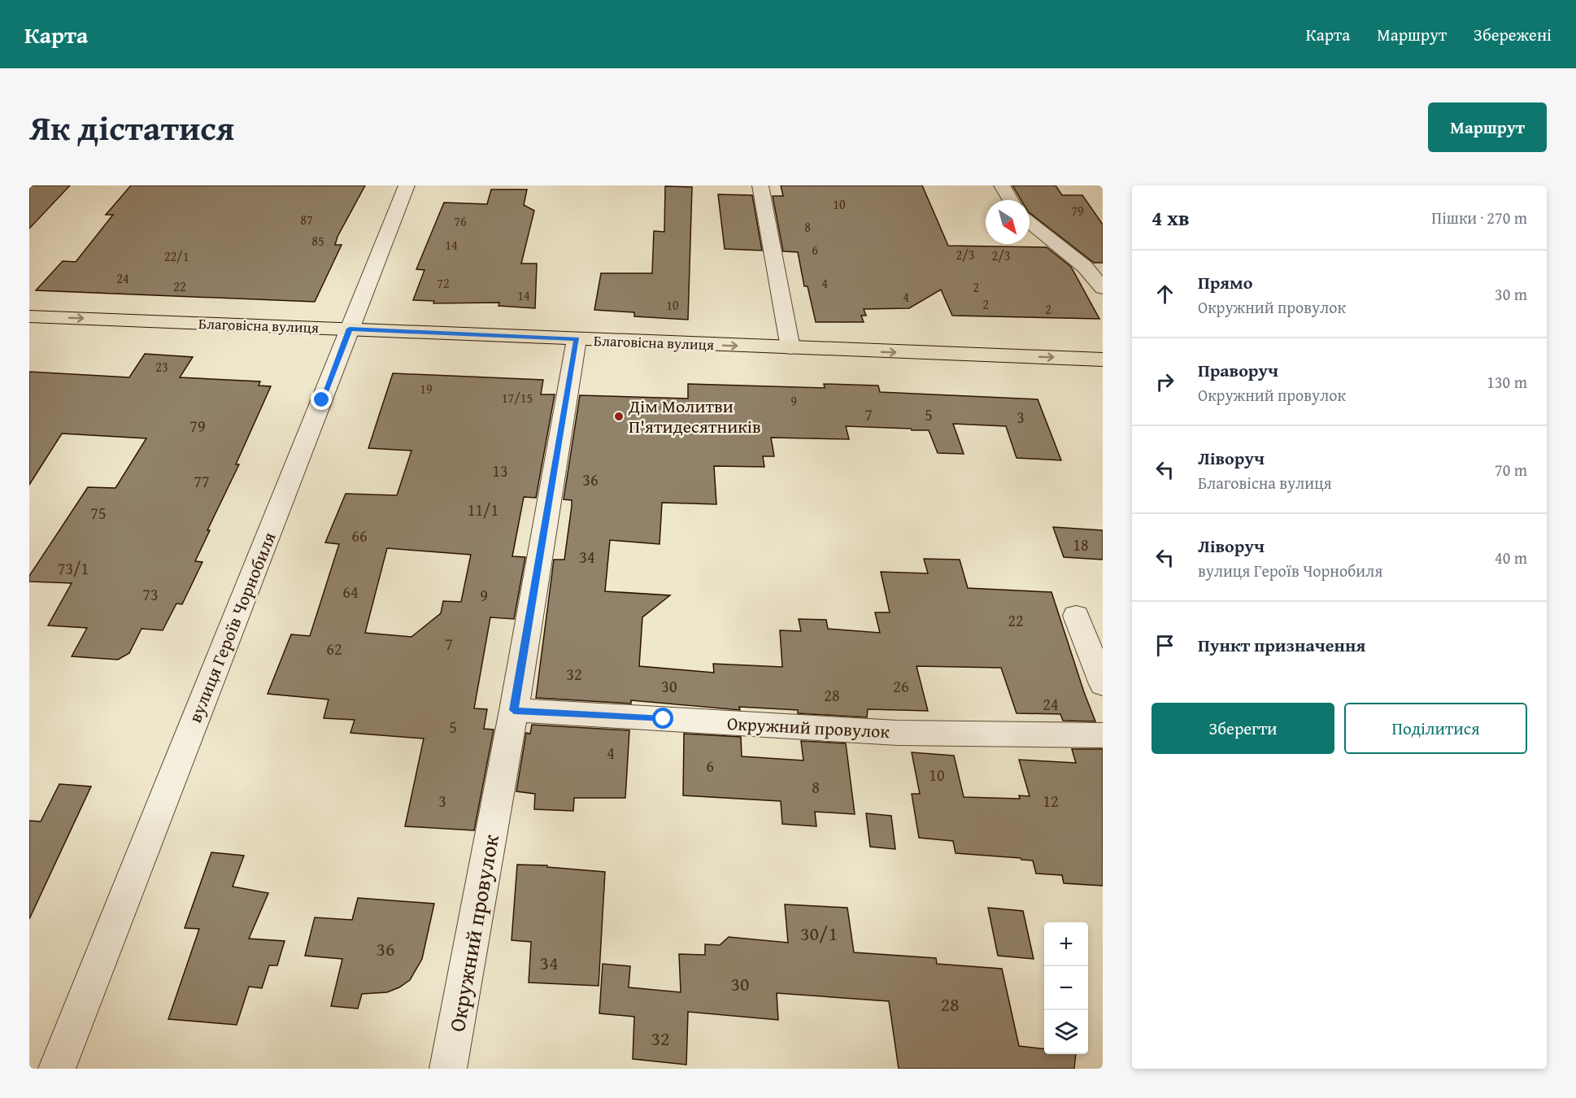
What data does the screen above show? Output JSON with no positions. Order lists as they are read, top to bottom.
{
  "streets": {
    "main road": ["Благовісна вулиця"],
    "street": ["вулиця Героїв Чорнобиля", "Окружний провулок"]
  },
  "crossings": [
    ["Благовісна вулиця", "вулиця Героїв Чорнобиля"],
    ["Благовісна вулиця", "Окружний провулок"]
  ],
  "one_way": ["Благовісна вулиця"],
  "places": ["Дім Молитви П'ятидесятників"],
  "house_numbers": [
    "10",
    "79",
    "87",
    "76",
    "8",
    "85",
    "14",
    "6",
    "2/3",
    "2/3",
    "22/1",
    "24",
    "72",
    "4",
    "22",
    "2",
    "14",
    "4",
    "2",
    "10",
    "2",
    "23",
    "19",
    "17/15",
    "9",
    "7",
    "5",
    "3",
    "79",
    "13",
    "36",
    "77",
    "11/1",
    "75",
    "66",
    "18",
    "34",
    "73/1",
    "64",
    "73",
    "9",
    "22",
    "7",
    "62",
    "32",
    "30",
    "26",
    "28",
    "24",
    "5",
    "4",
    "6",
    "10",
    "8",
    "3",
    "12",
    "30/1",
    "36",
    "34",
    "30",
    "28",
    "32"
  ],
  "north": "bottom right",
  "page": {
    "header": "Карта",
    "nav": ["Карта", "Маршрут", "Збережені"],
    "title": "Як дістатися",
    "buttons": [
      "Маршрут",
      ["Зберегти", "Поділитися"]
    ],
    "heading": ["4 хв", "Пішки · 270 m"],
    "list": [
      ["Прямо", "Окружний провулок", "30 m"],
      ["Праворуч", "Окружний провулок", "130 m"],
      ["Ліворуч", "Благовісна вулиця", "70 m"],
      ["Ліворуч", "вулиця Героїв Чорнобиля", "40 m"],
      "Пункт призначення"
    ],
    "map_buttons": ["+", "−"]
  }
}
